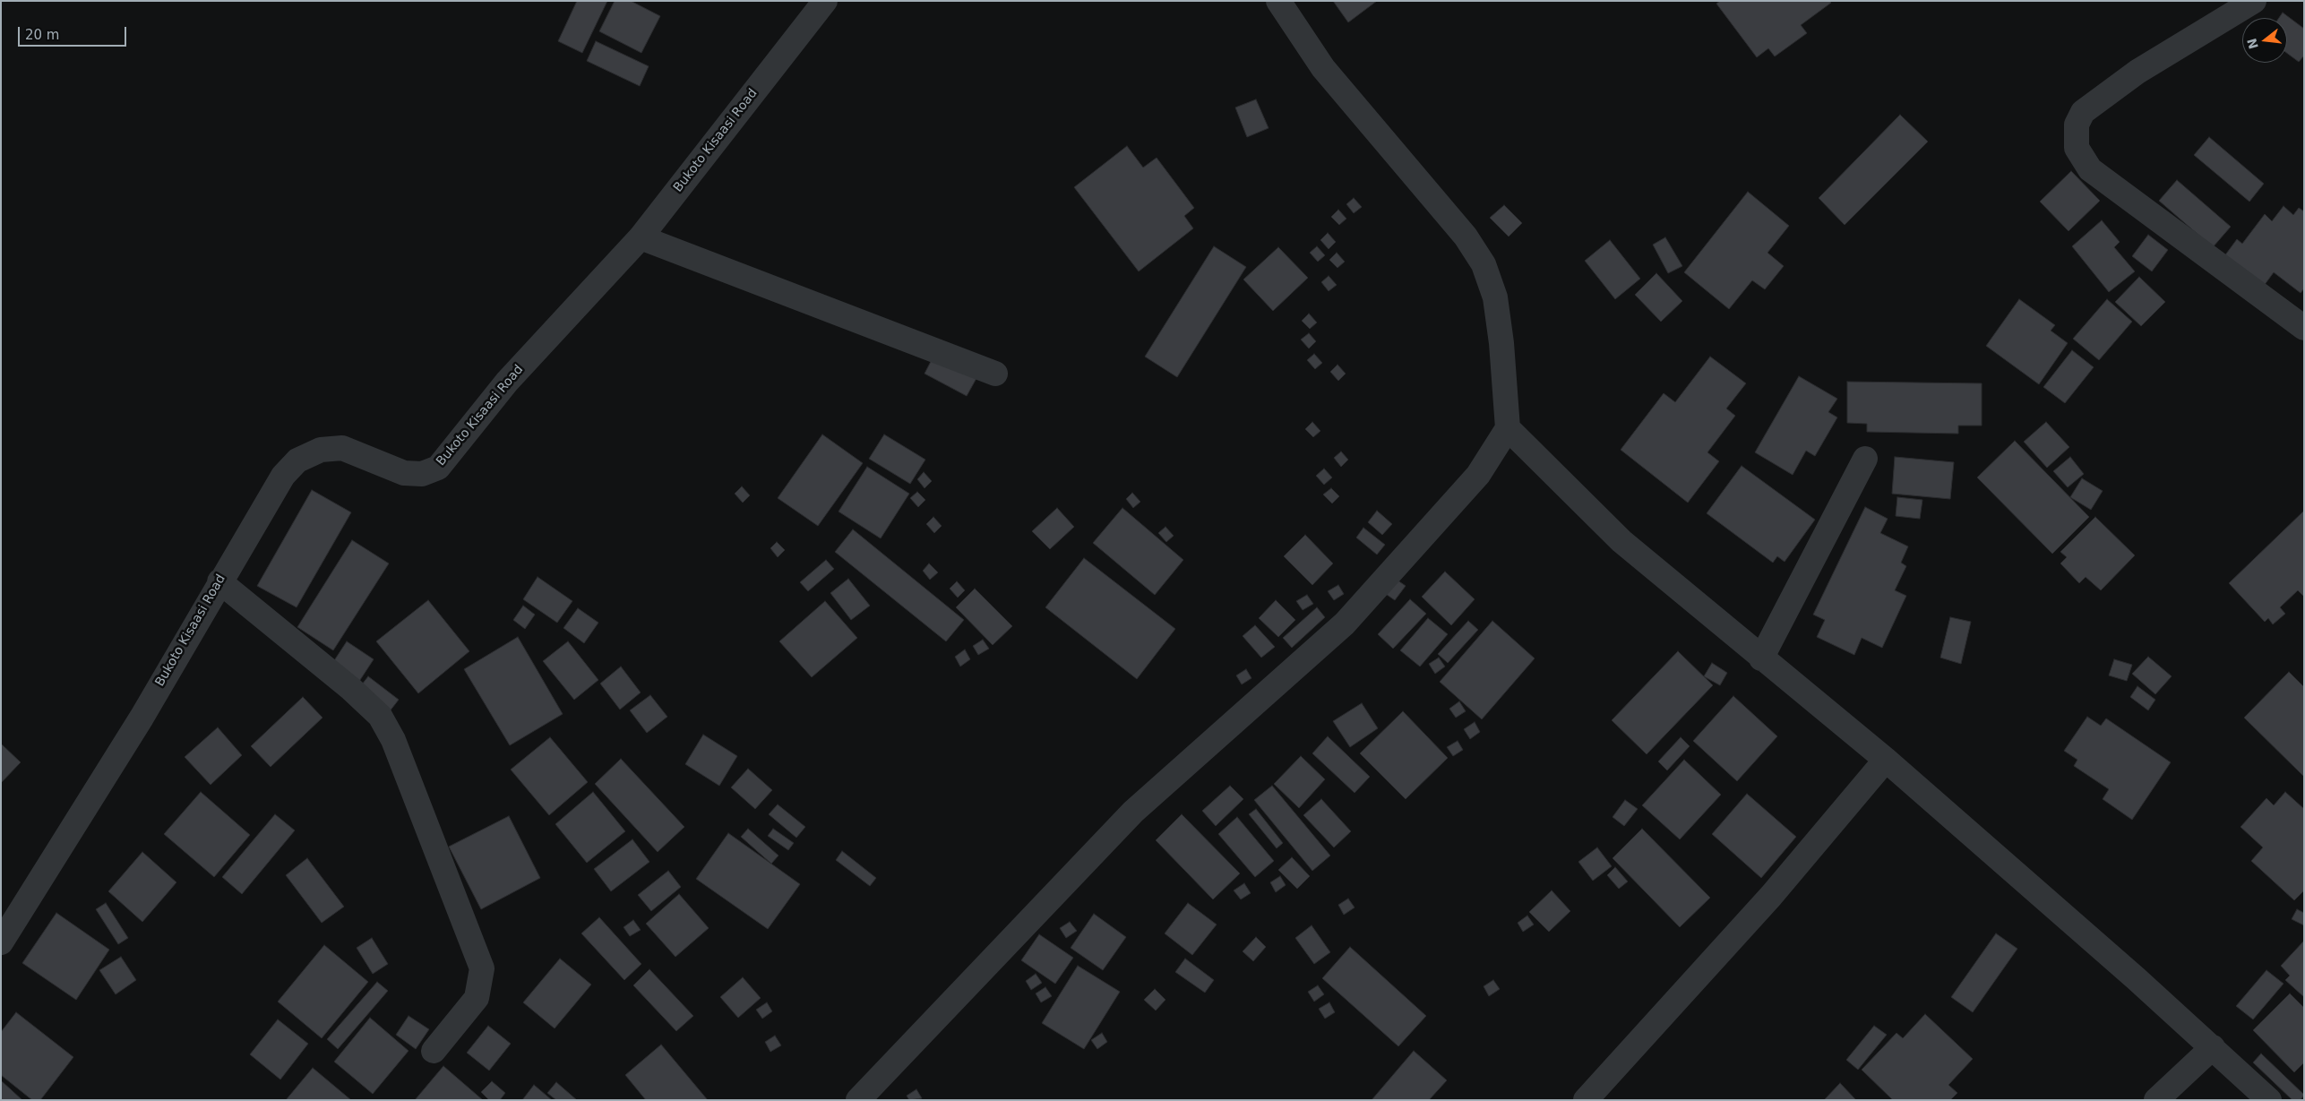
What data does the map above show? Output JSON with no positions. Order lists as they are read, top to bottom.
{
  "streets": {
    "street": ["Bukoto Kisaasi Road"]
  },
  "scale_bar": "20 m",
  "north": "left"
}
